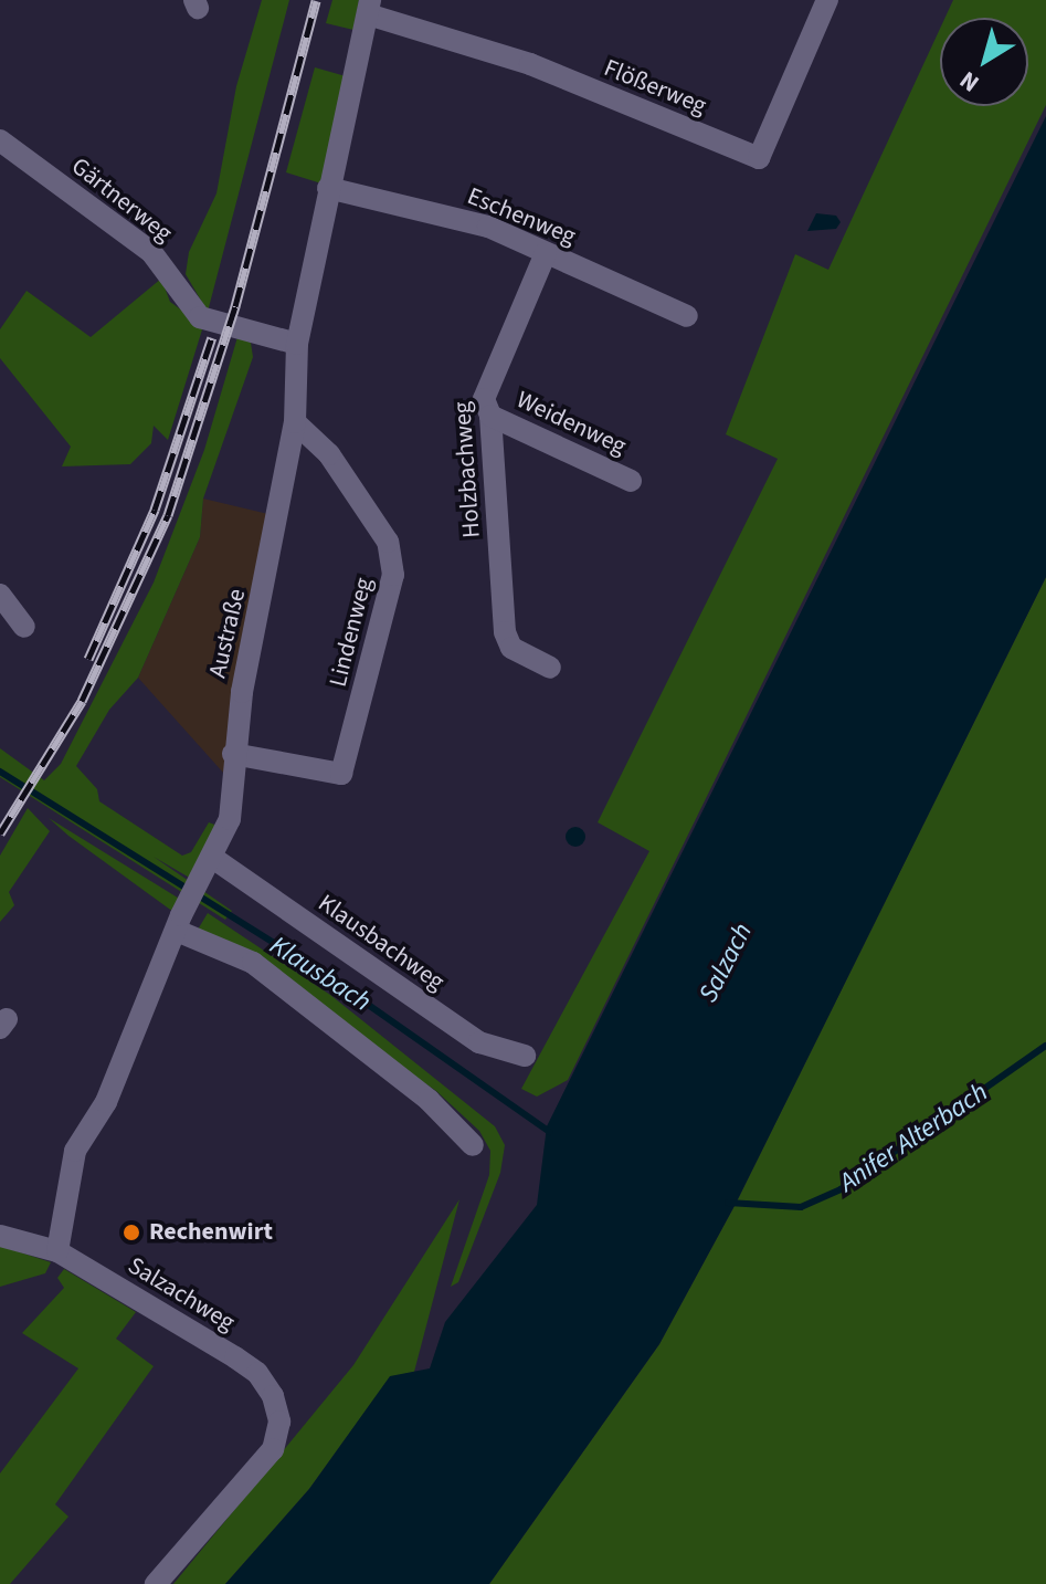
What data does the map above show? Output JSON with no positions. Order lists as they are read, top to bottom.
{
  "streets": {
    "street": [
      "Flößerweg",
      "Gärtnerweg",
      "Eschenweg",
      "Weidenweg",
      "Holzbachweg",
      "Lindenweg",
      "Austraße",
      "Klausbachweg",
      "Salzachweg"
    ]
  },
  "crossings": [
    ["Flößerweg", "Austraße"],
    ["Gärtnerweg", "Austraße"],
    ["Eschenweg", "Holzbachweg"],
    ["Eschenweg", "Austraße"],
    ["Weidenweg", "Holzbachweg"],
    ["Lindenweg", "Austraße"],
    ["Austraße", "Klausbachweg"],
    ["Austraße", "Salzachweg"]
  ],
  "water": ["Salzach", "Klausbach", "Anifer Alterbach"],
  "places": ["Rechenwirt"],
  "north": "bottom left"
}
